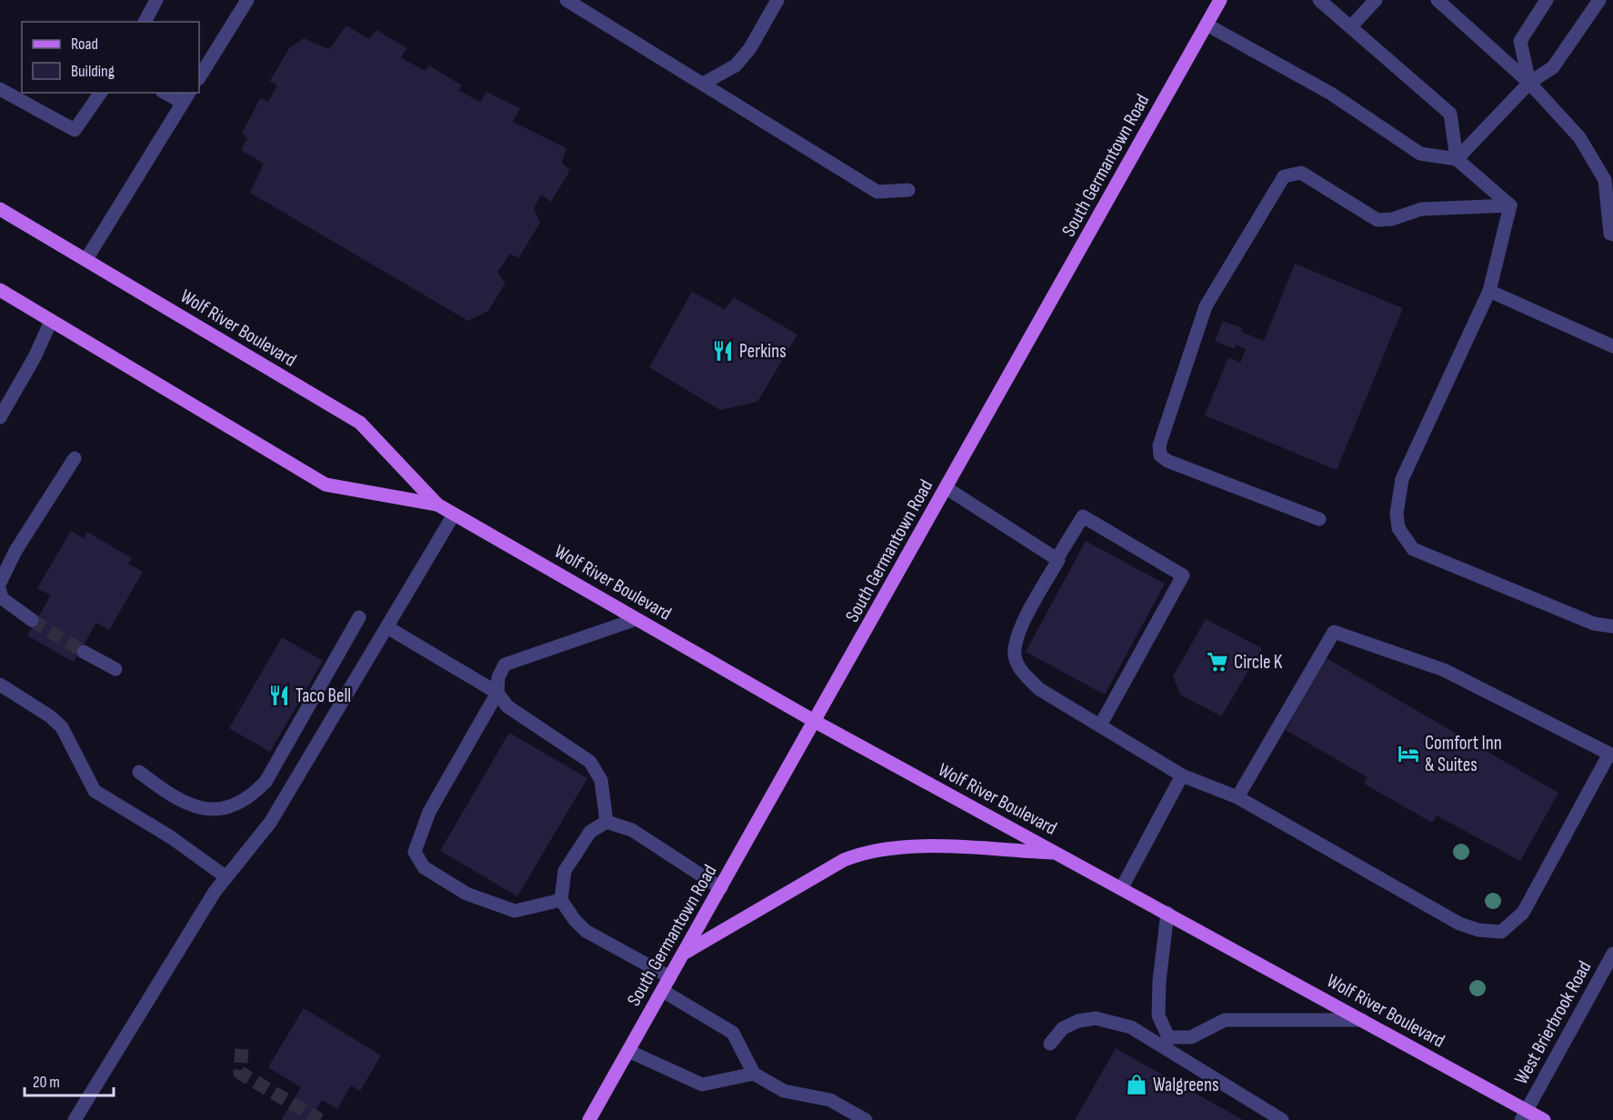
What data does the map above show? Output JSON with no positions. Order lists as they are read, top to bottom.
{
  "streets": {
    "main road": ["South Germantown Road", "Wolf River Boulevard"],
    "street": ["West Brierbrook Road"]
  },
  "crossings": [
    ["South Germantown Road", "Wolf River Boulevard"],
    ["Wolf River Boulevard", "West Brierbrook Road"]
  ],
  "places": {
    "restaurant": ["Perkins", "Taco Bell"],
    "supermarket": ["Circle K"],
    "hotel": ["Comfort Inn & Suites"],
    "shop": ["Walgreens"]
  },
  "legend": ["Road", "Building"],
  "scale_bar": "20 m"
}
